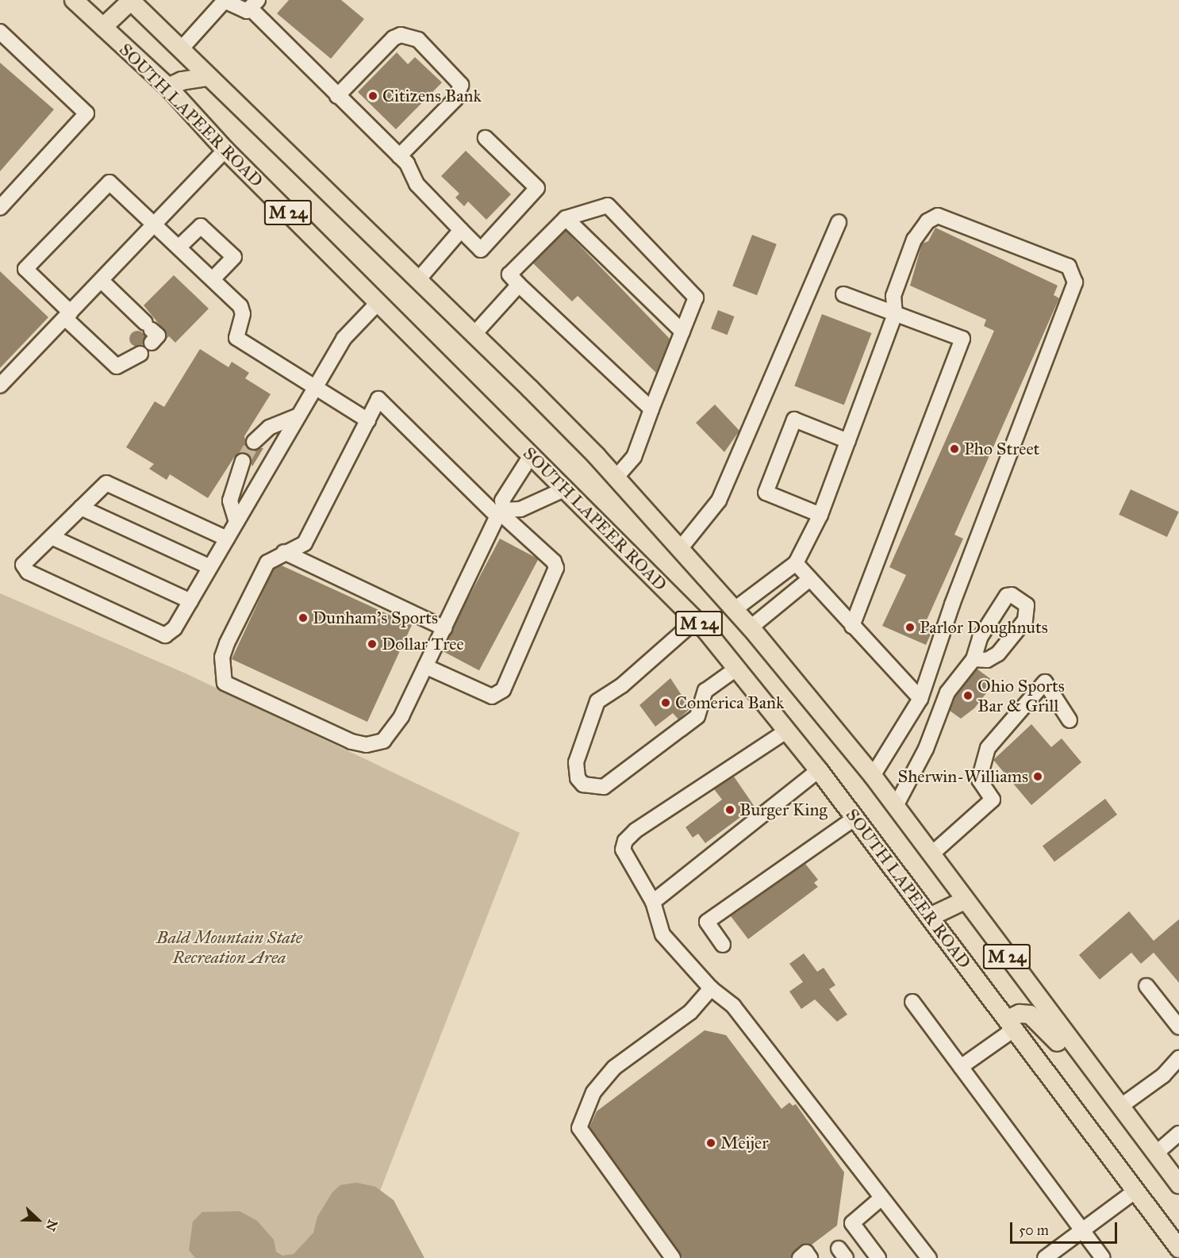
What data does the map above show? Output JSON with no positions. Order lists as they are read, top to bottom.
{
  "streets": {
    "main road": ["SOUTH LAPEER ROAD", "M 24"]
  },
  "parks": ["Bald Mountain State Recreation Area"],
  "places": [
    "Citizens Bank",
    "Pho Street",
    "Dunham's Sports",
    "Parlor Doughnuts",
    "Dollar Tree",
    "Ohio Sports Bar & Grill",
    "Comerica Bank",
    "Sherwin-Williams",
    "Burger King",
    "Meijer"
  ],
  "scale_bar": "50 m",
  "north": "right"
}
